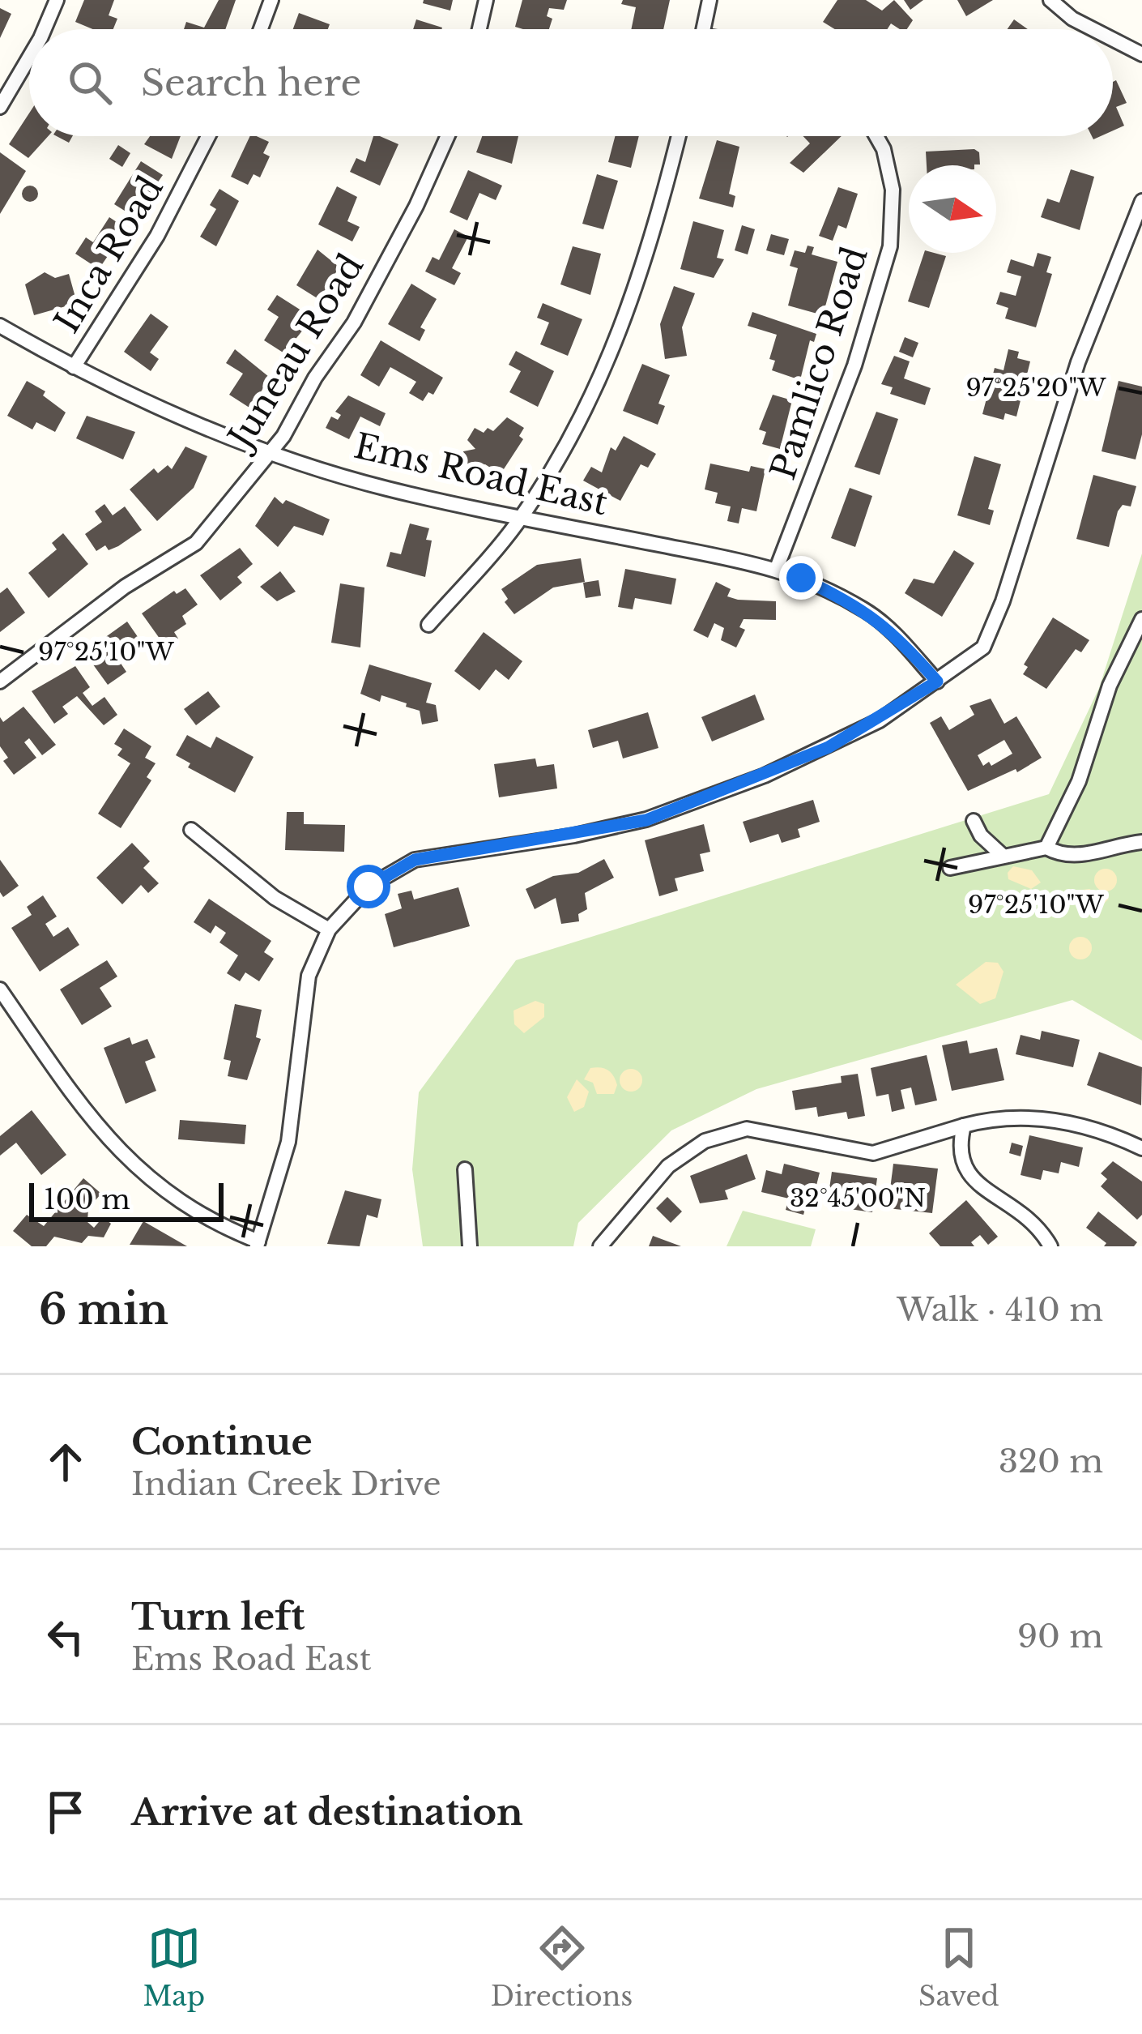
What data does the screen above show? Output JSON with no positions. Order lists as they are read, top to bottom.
{
  "streets": {
    "street": [
      "Inca Road",
      "Juneau Road",
      "Pamlico Road",
      "Ems Road East"
    ]
  },
  "crossings": [
    ["Inca Road", "Ems Road East"],
    ["Juneau Road", "Ems Road East"],
    ["Pamlico Road", "Ems Road East"]
  ],
  "scale_bar": "100 m",
  "north": "right",
  "page": {
    "search": "Search here",
    "scale": "100 m",
    "heading": ["6 min", "Walk · 410 m"],
    "list": [
      ["Continue", "Indian Creek Drive", "320 m"],
      ["Turn left", "Ems Road East", "90 m"],
      "Arrive at destination"
    ],
    "nav": ["Map", "Directions", "Saved"]
  },
  "coordinates": ["97°25'20\"W", "97°25'10\"W", "32°45'00\"N"]
}
